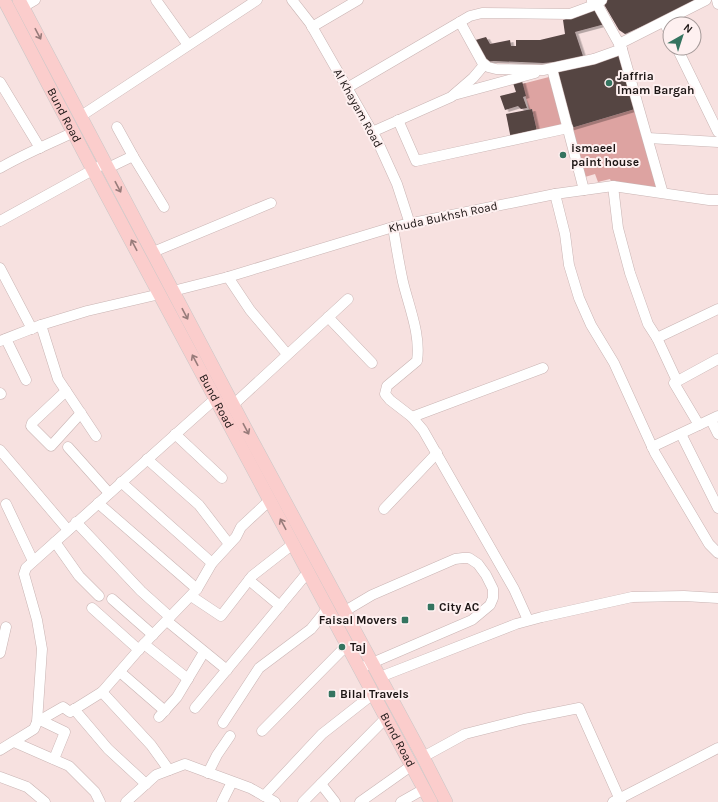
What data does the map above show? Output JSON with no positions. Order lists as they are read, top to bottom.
{
  "streets": {
    "main road": ["Bund Road"],
    "street": ["Al Khayam Road", "Khuda Bukhsh Road"]
  },
  "crossings": [
    ["Al Khayam Road", "Khuda Bukhsh Road"],
    ["Bund Road", "Khuda Bukhsh Road"]
  ],
  "places": {
    "other": ["Jaffria Imam Bargah", "ismaeel paint house", "Taj"],
    "transit": ["City AC", "Faisal Movers", "Bilal Travels"]
  },
  "north": "top right"
}
